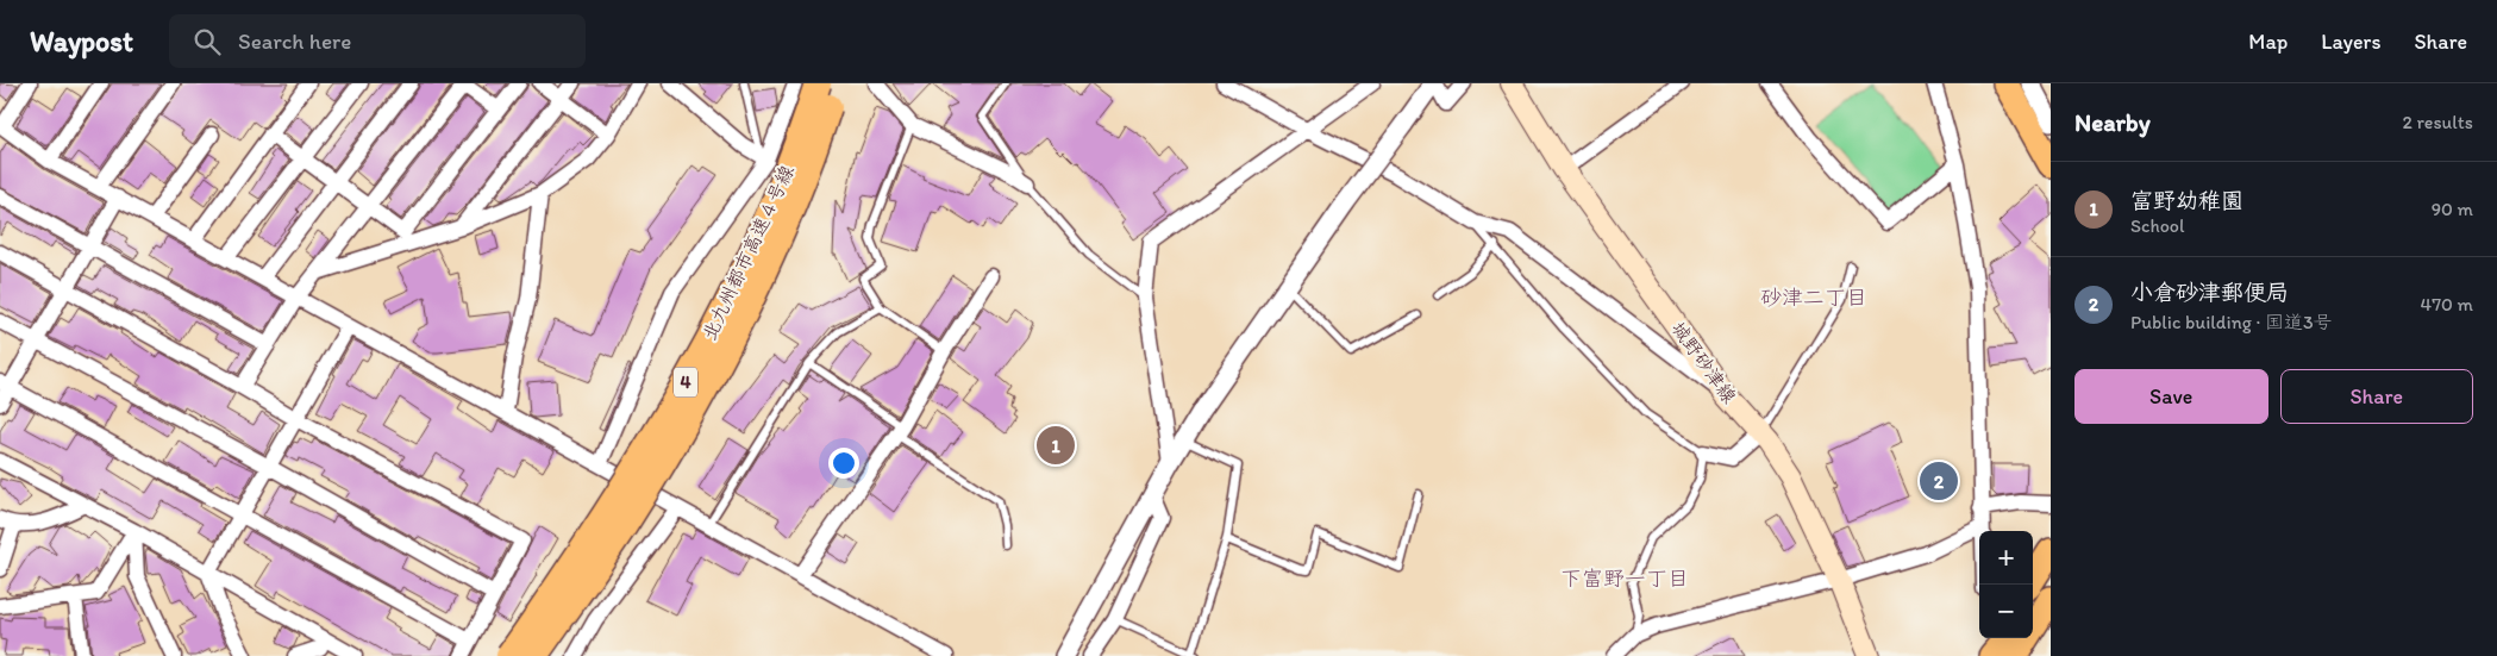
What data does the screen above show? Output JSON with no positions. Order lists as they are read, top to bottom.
{
  "streets": {
    "highway": ["北九州都市高速４号線", "4"],
    "main road": ["城野砂津線"]
  },
  "districts": ["砂津二丁目", "下富野一丁目"],
  "page": {
    "header": "Waypost",
    "search": "Search here",
    "nav": ["Map", "Layers", "Share"],
    "heading": ["Nearby", "2 results"],
    "list": [
      {
        "mark": "1",
        "name": "富野幼稚園",
        "note": "School",
        "value": "90 m"
      },
      {
        "mark": "2",
        "name": "小倉砂津郵便局",
        "note": "Public building · 国道3号",
        "value": "470 m"
      }
    ],
    "buttons": ["Save", "Share"],
    "pins": ["1", "2"],
    "map_buttons": ["+", "−"]
  }
}
